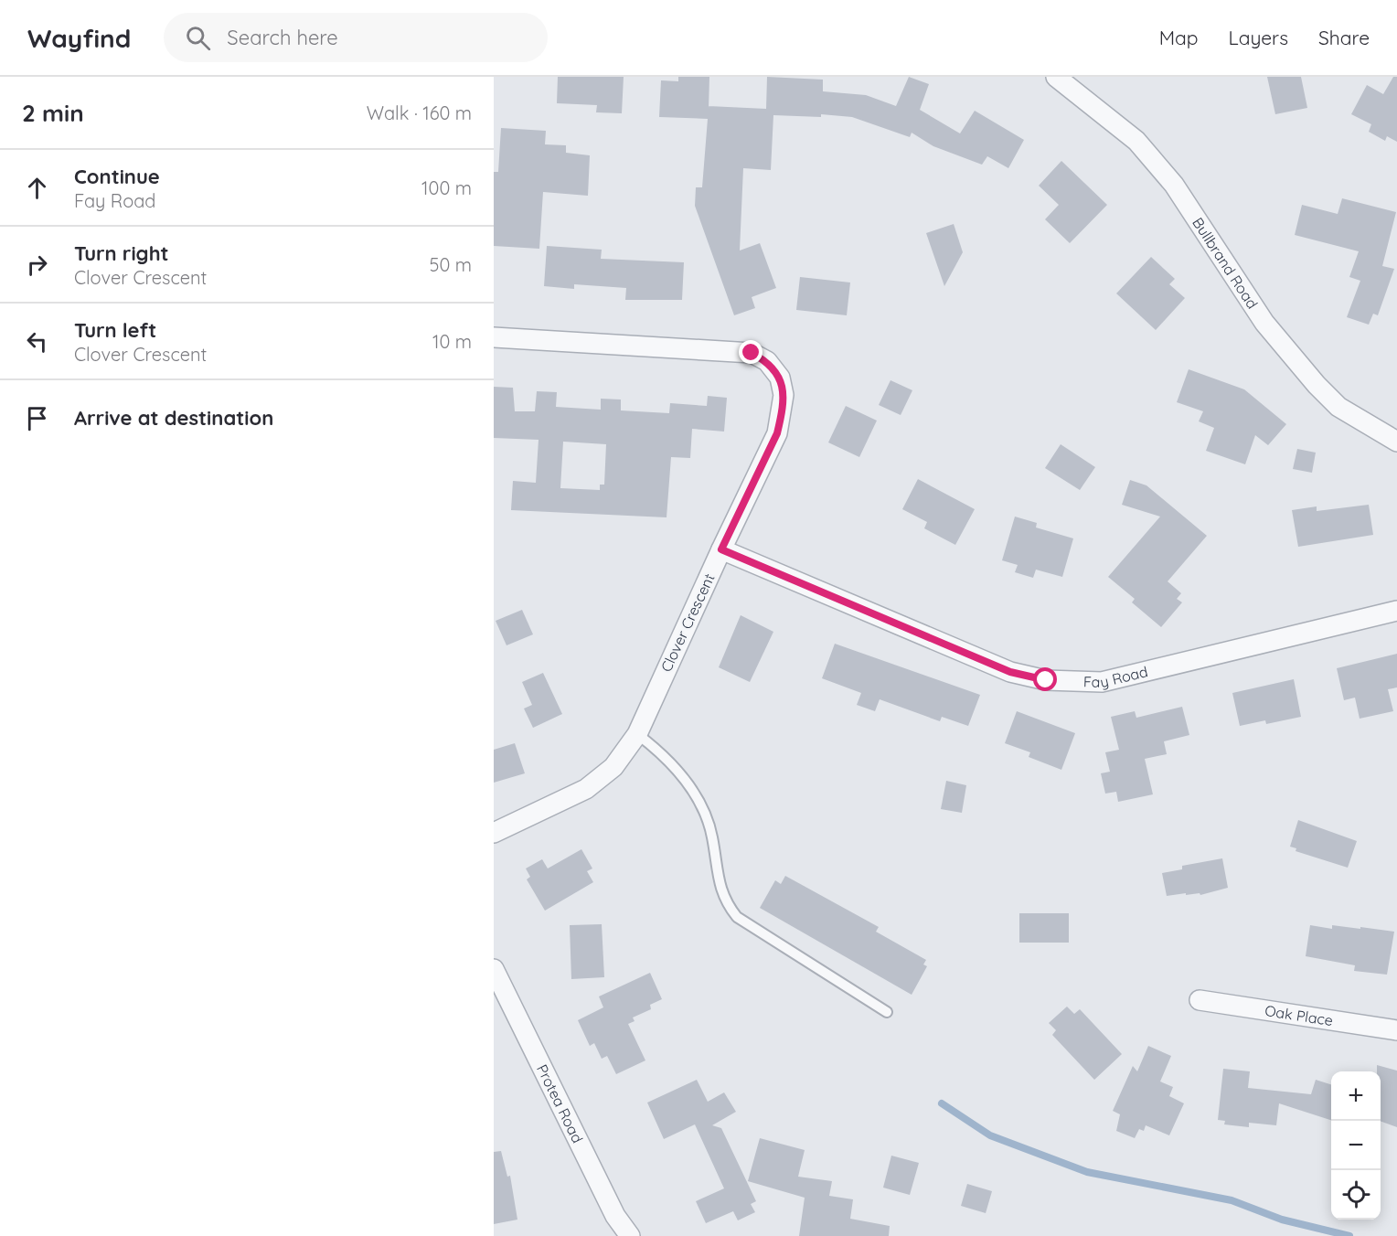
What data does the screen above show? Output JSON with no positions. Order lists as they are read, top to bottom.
{
  "streets": {
    "street": [
      "Bullbrand Road",
      "Clover Crescent",
      "Fay Road",
      "Oak Place",
      "Protea Road"
    ]
  },
  "crossings": [
    ["Clover Crescent", "Fay Road"]
  ],
  "page": {
    "header": "Wayfind",
    "search": "Search here",
    "nav": ["Map", "Layers", "Share"],
    "heading": ["2 min", "Walk · 160 m"],
    "list": [
      ["Continue", "Fay Road", "100 m"],
      ["Turn right", "Clover Crescent", "50 m"],
      ["Turn left", "Clover Crescent", "10 m"],
      "Arrive at destination"
    ],
    "map_buttons": ["+", "−"]
  }
}
